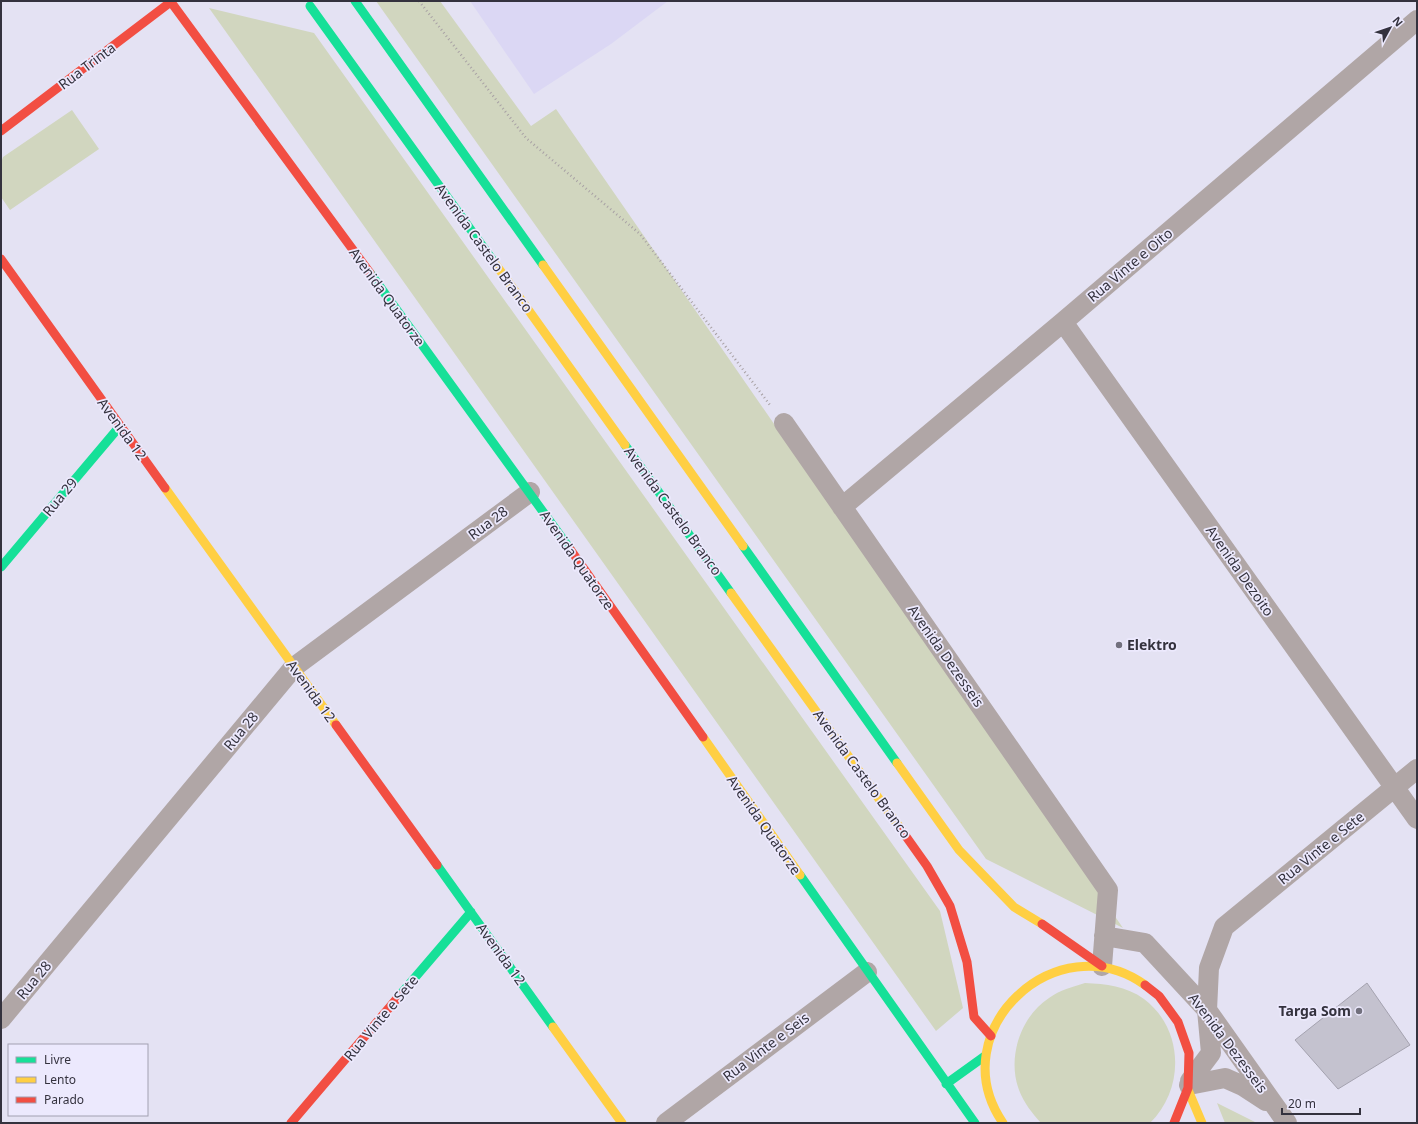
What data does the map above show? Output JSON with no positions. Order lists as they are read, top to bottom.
{
  "streets": {
    "street": [
      "Rua Trinta",
      "Avenida Castelo Branco",
      "Rua Vinte e Oito",
      "Avenida Quatorze",
      "Avenida 12",
      "Rua 29",
      "Rua 28",
      "Avenida Dezoito",
      "Avenida Dezesseis",
      "Rua Vinte e Sete",
      "Rua Vinte e Seis"
    ]
  },
  "crossings": [
    ["Rua Trinta", "Avenida Quatorze"],
    ["Rua Vinte e Oito", "Avenida Dezoito"],
    ["Rua Vinte e Oito", "Avenida Dezesseis"],
    ["Avenida Quatorze", "Rua 28"],
    ["Avenida Quatorze", "Rua Vinte e Seis"],
    ["Avenida 12", "Rua 29"],
    ["Avenida 12", "Rua 28"],
    ["Avenida 12", "Rua Vinte e Sete"],
    ["Avenida Dezoito", "Rua Vinte e Sete"],
    ["Avenida Dezesseis", "Rua Vinte e Sete"]
  ],
  "places": ["Elektro", "Targa Som"],
  "legend": ["Livre", "Lento", "Parado"],
  "scale_bar": "20 m",
  "north": "top right"
}
